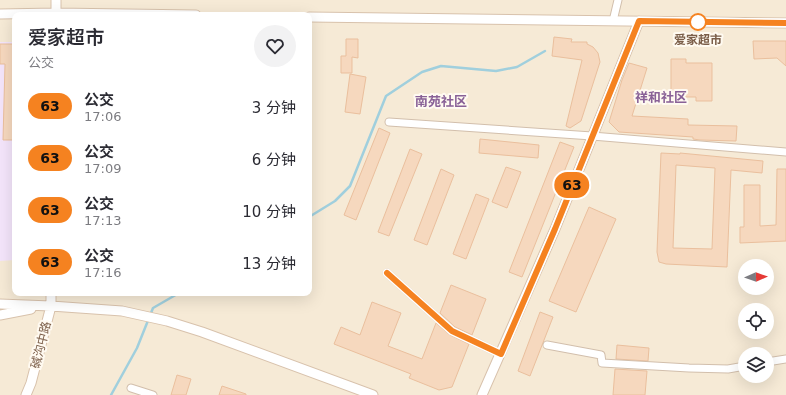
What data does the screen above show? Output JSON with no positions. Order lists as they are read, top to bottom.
{
  "streets": {
    "street": ["碱沟中路"]
  },
  "districts": ["祥和社区", "南苑社区"],
  "places": ["爱家超市"],
  "lines": ["bus line 63"],
  "north": "right",
  "page": {
    "on_map": "63",
    "heading": ["爱家超市", "公交"],
    "list": [
      {
        "mark": "63",
        "name": "公交",
        "note": "17:06",
        "value": "3 分钟"
      },
      {
        "mark": "63",
        "name": "公交",
        "note": "17:09",
        "value": "6 分钟"
      },
      {
        "mark": "63",
        "name": "公交",
        "note": "17:13",
        "value": "10 分钟"
      },
      {
        "mark": "63",
        "name": "公交",
        "note": "17:16",
        "value": "13 分钟"
      }
    ]
  }
}
